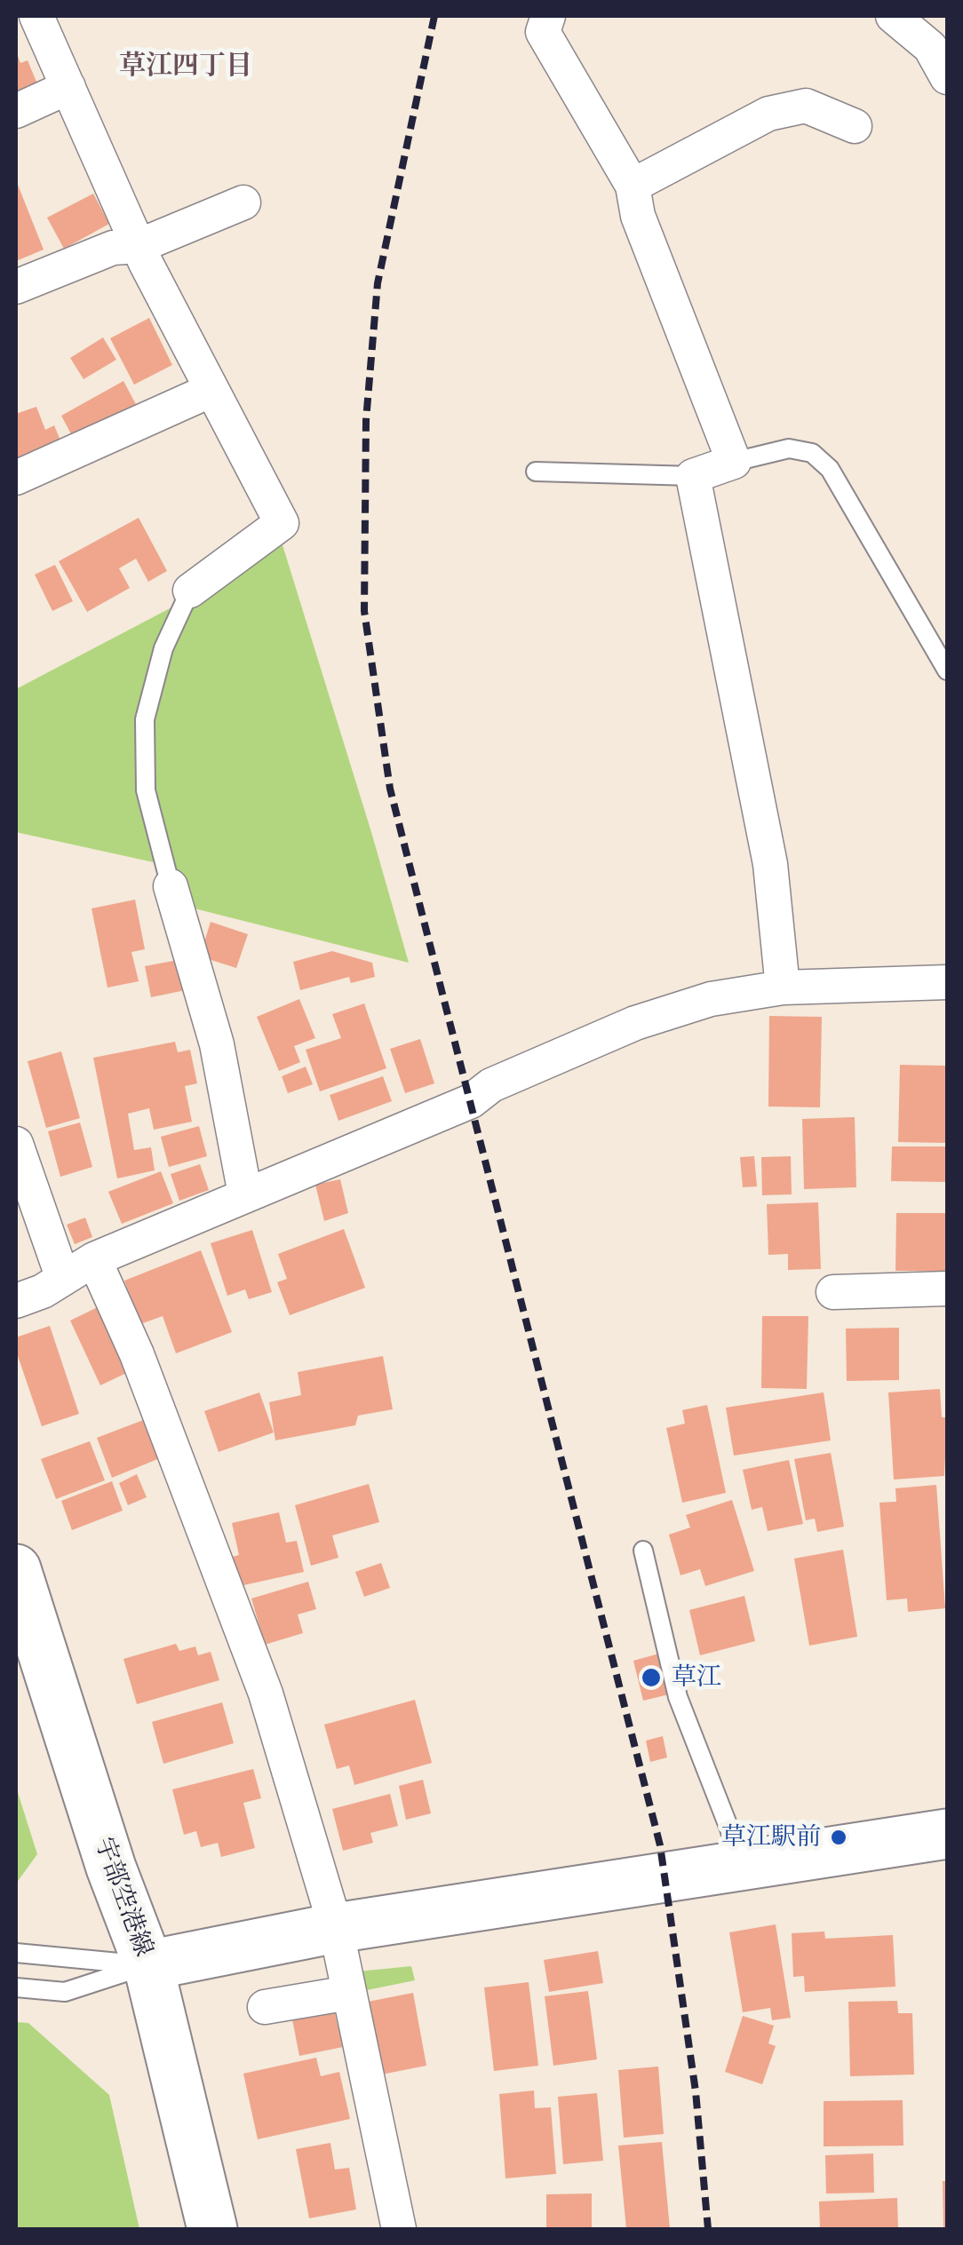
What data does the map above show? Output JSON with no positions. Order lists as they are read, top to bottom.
{
  "streets": {
    "street": ["宇部空港線"]
  },
  "districts": ["草江四丁目"],
  "places": ["草江", "草江駅前"]
}
